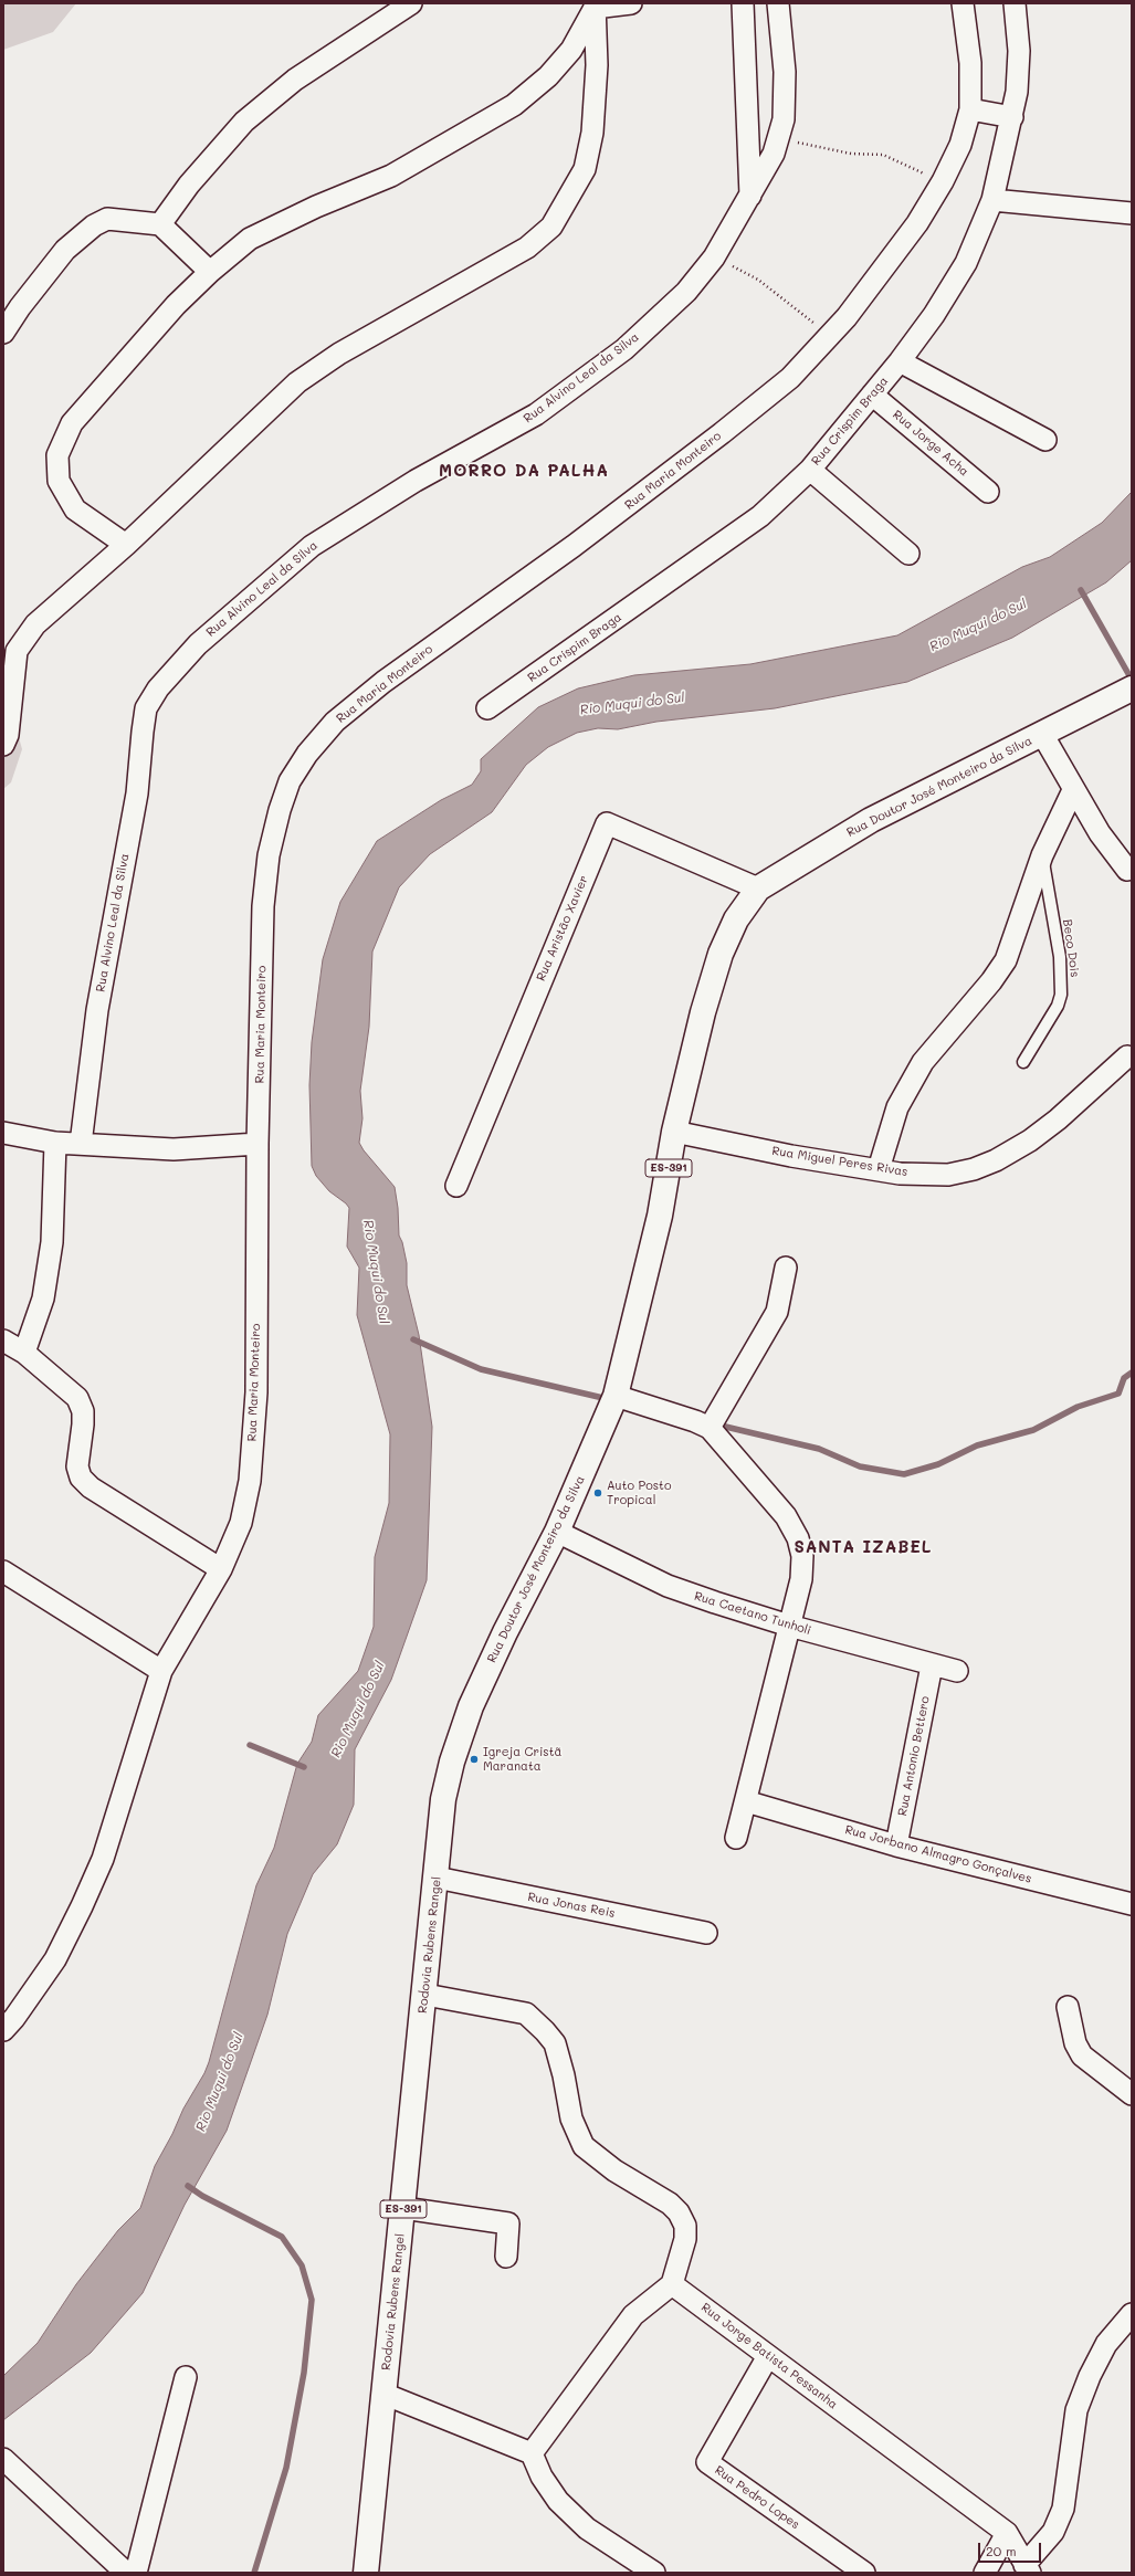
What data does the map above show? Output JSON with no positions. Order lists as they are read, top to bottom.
{
  "streets": {
    "main road": ["Rua Doutor José Monteiro da Silva", "ES-391", "Rodovia Rubens Rangel"],
    "street": [
      "Rua Alvino Leal da Silva",
      "Rua Crispim Braga",
      "Rua Jorge Acha",
      "Rua Maria Monteiro",
      "Rua Aristão Xavier",
      "Rua Miguel Peres Rivas",
      "Rua Caetano Tunholi",
      "Rua Antonio Bettero",
      "Rua Jorbano Almagro Gonçalves",
      "Rua Jonas Reis",
      "Rua Jorge Batista Pessanha",
      "Rua Pedro Lopes"
    ],
    "lane": ["Beco Dois"]
  },
  "crossings": [
    ["Rua Crispim Braga", "Rua Jorge Acha"],
    ["Rua Doutor José Monteiro da Silva", "Rua Aristão Xavier"],
    ["Rua Doutor José Monteiro da Silva", "Rua Miguel Peres Rivas"],
    ["Rua Doutor José Monteiro da Silva", "Rua Caetano Tunholi"],
    ["Rua Doutor José Monteiro da Silva", "Rodovia Rubens Rangel"],
    ["Rua Caetano Tunholi", "Rua Antonio Bettero"],
    ["Rua Antonio Bettero", "Rua Jorbano Almagro Gonçalves"],
    ["Rua Jonas Reis", "Rodovia Rubens Rangel"],
    ["Rua Jorge Batista Pessanha", "Rua Pedro Lopes"]
  ],
  "districts": ["MORRO DA PALHA", "SANTA IZABEL"],
  "water": ["Rio Muqui do Sul"],
  "places": ["Auto Posto Tropical", "Igreja Cristã Maranata"],
  "scale_bar": "20 m"
}
